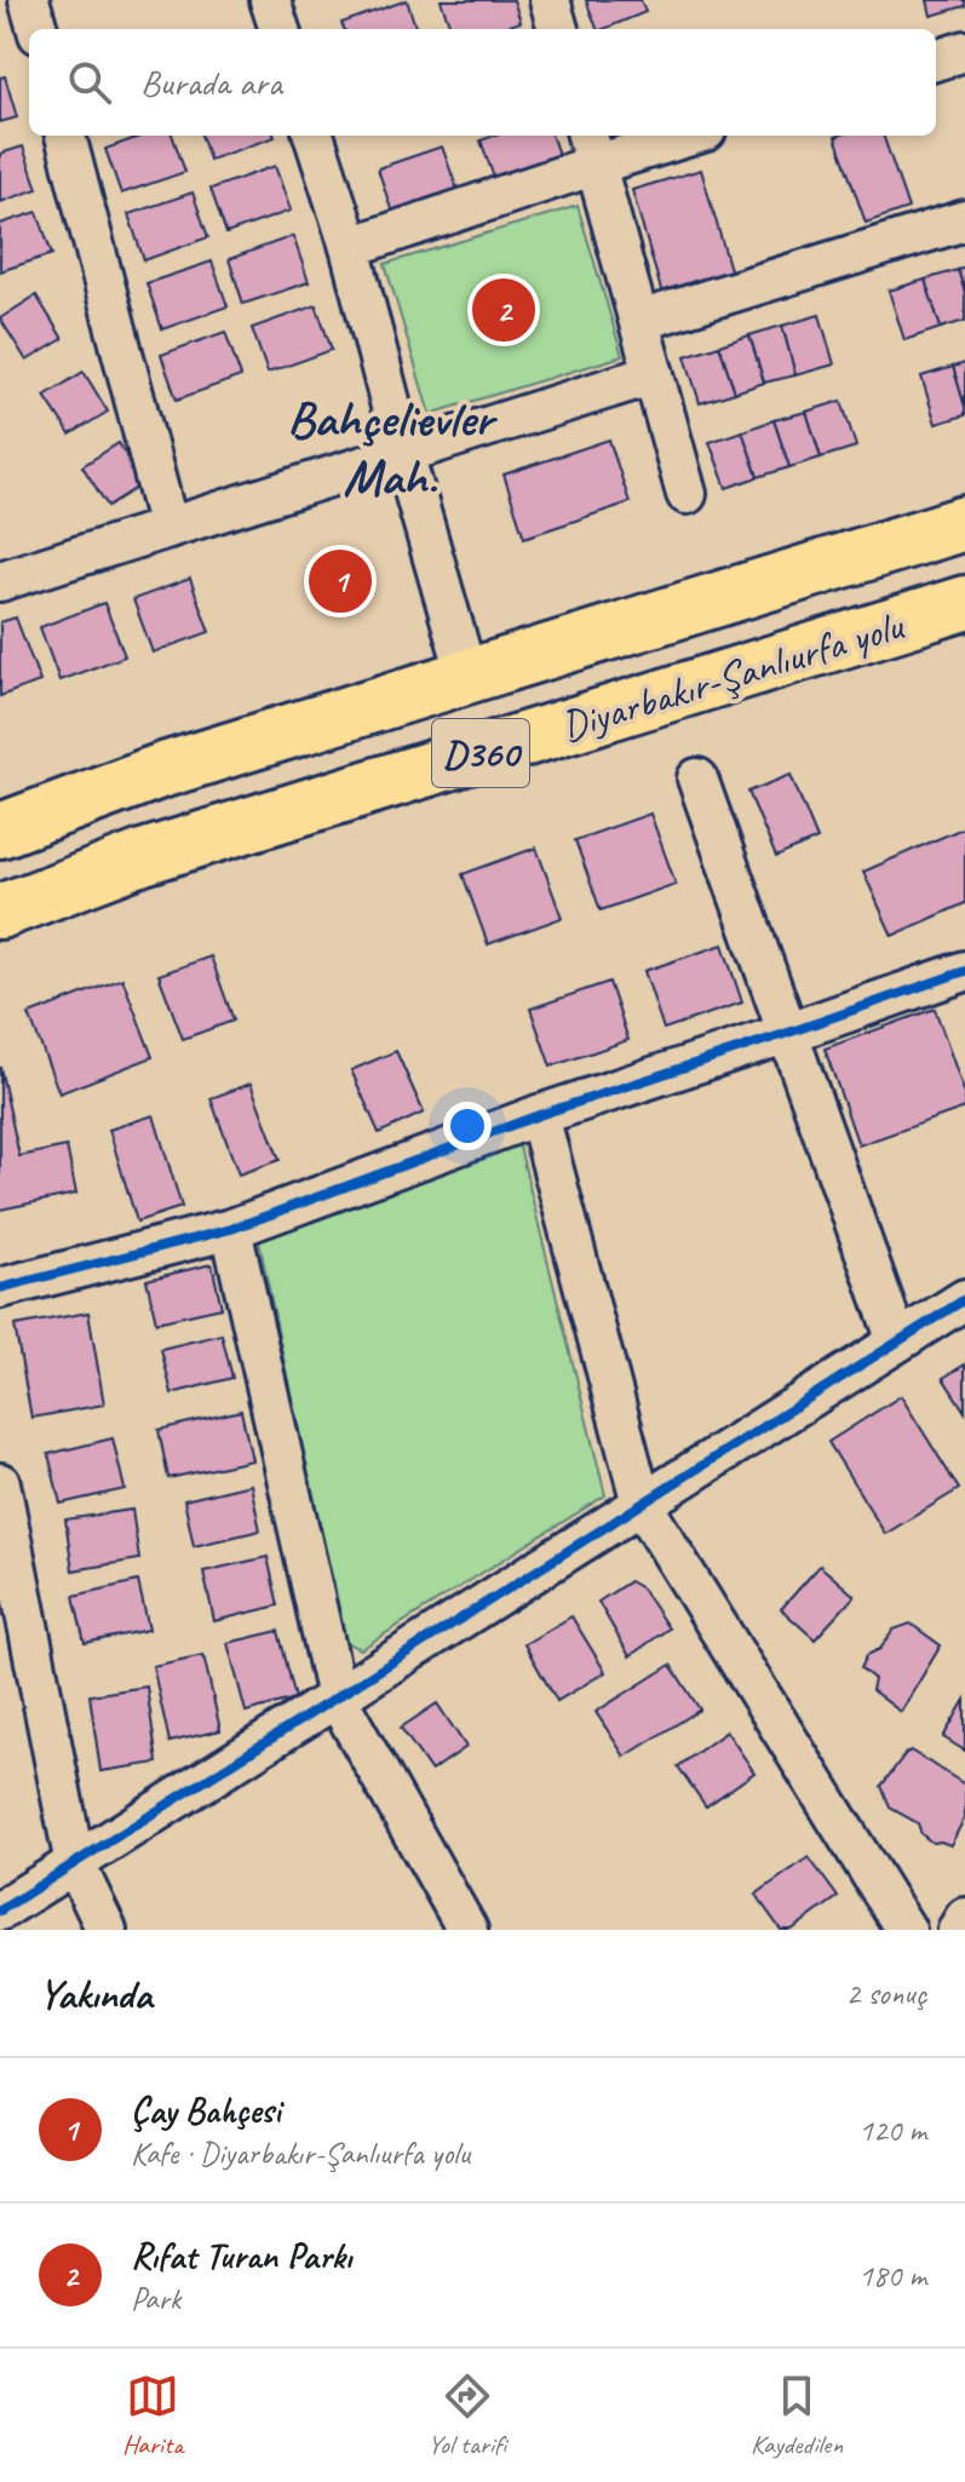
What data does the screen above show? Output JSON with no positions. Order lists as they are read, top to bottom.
{
  "streets": {
    "highway": ["Diyarbakır-Şanlıurfa yolu", "D360"]
  },
  "districts": ["Bahçelievler Mah."],
  "page": {
    "search": "Burada ara",
    "pins": ["2", "1"],
    "heading": ["Yakında", "2 sonuç"],
    "list": [
      {
        "mark": "1",
        "name": "Çay Bahçesi",
        "note": "Kafe · Diyarbakır-Şanlıurfa yolu",
        "value": "120 m"
      },
      {
        "mark": "2",
        "name": "Rıfat Turan Parkı",
        "note": "Park",
        "value": "180 m"
      }
    ],
    "nav": ["Harita", "Yol tarifi", "Kaydedilen"]
  }
}
